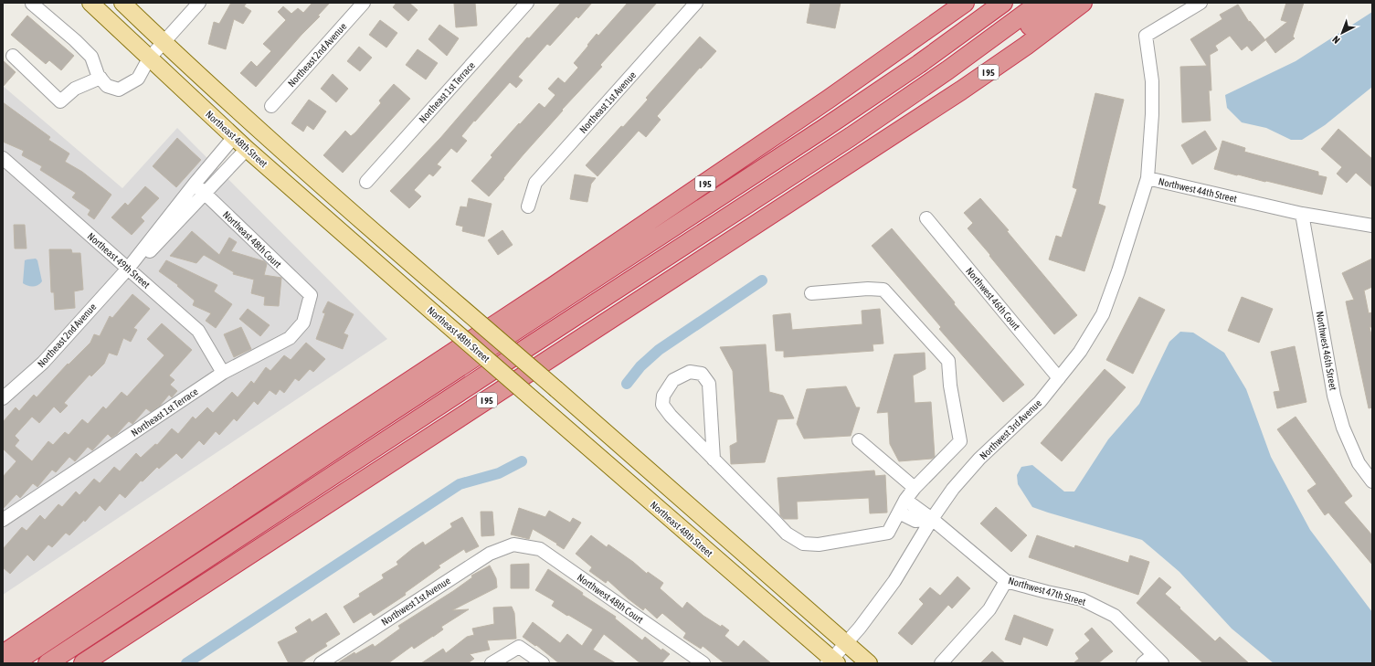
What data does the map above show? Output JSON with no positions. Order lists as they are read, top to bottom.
{
  "streets": {
    "highway": ["I 95"],
    "main road": ["Northeast 48th Street"],
    "street": [
      "Northeast 2nd Avenue",
      "Northeast 1st Terrace",
      "Northeast 1st Avenue",
      "Northwest 44th Street",
      "Northeast 48th Court",
      "Northeast 49th Street",
      "Northwest 46th Court",
      "Northwest 46th Street",
      "Northwest 3rd Avenue",
      "Northwest 47th Street",
      "Northwest 48th Court",
      "Northwest 1st Avenue"
    ]
  },
  "crossings": [
    ["Northeast 2nd Avenue", "Northeast 48th Street"],
    ["Northeast 2nd Avenue", "Northeast 48th Court"],
    ["Northeast 2nd Avenue", "Northeast 49th Street"],
    ["Northeast 1st Terrace", "Northeast 48th Court"],
    ["Northeast 1st Terrace", "Northeast 49th Street"],
    ["Northeast 48th Street", "Northwest 3rd Avenue"],
    ["Northwest 44th Street", "Northwest 46th Street"],
    ["Northwest 44th Street", "Northwest 3rd Avenue"],
    ["Northwest 46th Court", "Northwest 3rd Avenue"],
    ["Northwest 3rd Avenue", "Northwest 47th Street"],
    ["Northwest 48th Court", "Northwest 1st Avenue"]
  ],
  "north": "bottom left"
}
